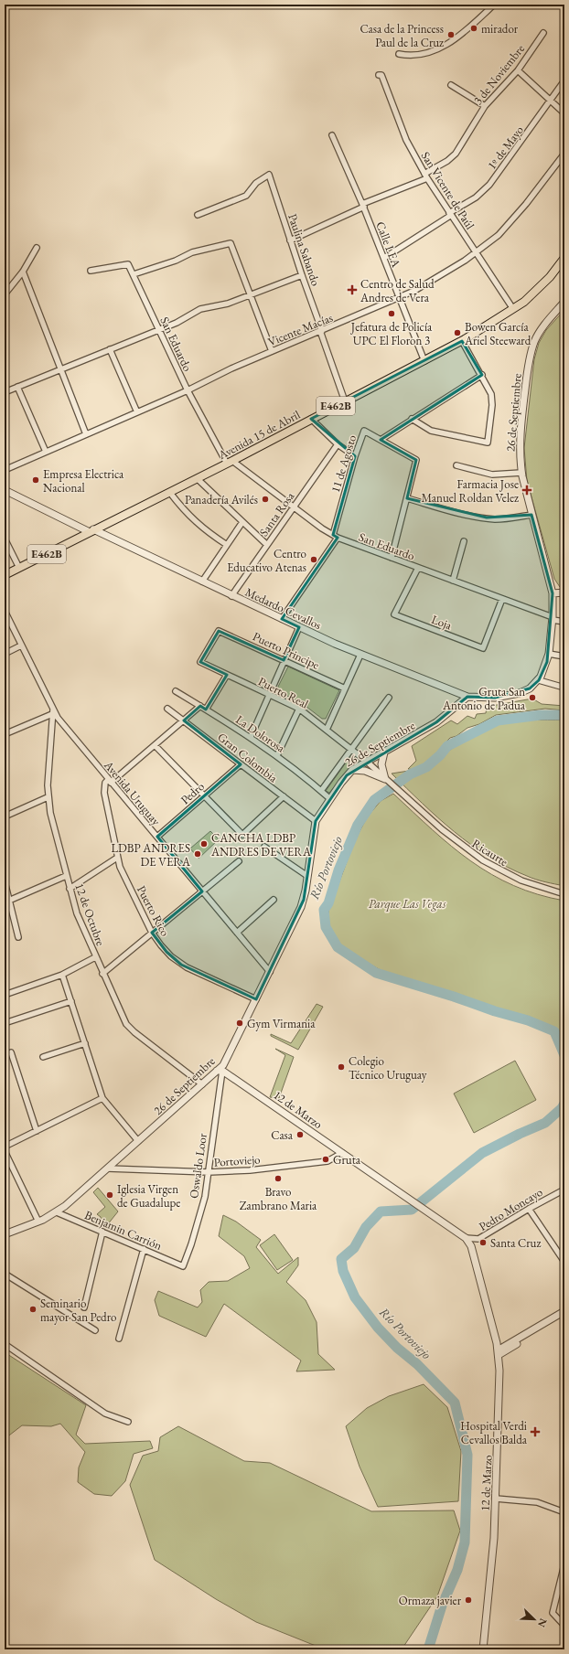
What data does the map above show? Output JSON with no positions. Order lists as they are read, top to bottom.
{
  "streets": {
    "main road": ["E462B", "Avenida 15 de Abril"],
    "street": [
      "3 de Noviembre",
      "1º de Mayo",
      "San Vicente de Paúl",
      "Calle LEA",
      "Paulina Sabando",
      "Vicente Macías",
      "San Eduardo",
      "26 de Septiembre",
      "11 de Agosto",
      "Santa Rosa",
      "Medardo Cevallos",
      "Loja",
      "Puerto Principe",
      "Puerto Real",
      "La Dolorosa",
      "Gran Colombia",
      "Avenida Uruguay",
      "Pedro",
      "Ricaurte",
      "Puerto Rico",
      "12 de Octubre",
      "12 de Marzo",
      "Portoviejo",
      "Oswaldo Loor",
      "Pedro Moncayo",
      "Benjamin Carrión"
    ]
  },
  "crossings": [
    ["3 de Noviembre", "San Vicente de Paúl"],
    ["3 de Noviembre", "Calle LEA"],
    ["3 de Noviembre", "Paulina Sabando"],
    ["1º de Mayo", "San Vicente de Paúl"],
    ["1º de Mayo", "Calle LEA"],
    ["San Vicente de Paúl", "Vicente Macías"],
    ["San Vicente de Paúl", "Avenida 15 de Abril"],
    ["Calle LEA", "Vicente Macías"],
    ["Calle LEA", "Avenida 15 de Abril"],
    ["Paulina Sabando", "Vicente Macías"],
    ["Paulina Sabando", "Avenida 15 de Abril"],
    ["Vicente Macías", "San Eduardo"],
    ["San Eduardo", "26 de Septiembre"],
    ["San Eduardo", "Avenida 15 de Abril"],
    ["San Eduardo", "11 de Agosto"],
    ["San Eduardo", "Santa Rosa"],
    ["San Eduardo", "Loja"],
    ["26 de Septiembre", "Medardo Cevallos"],
    ["26 de Septiembre", "Puerto Real"],
    ["26 de Septiembre", "La Dolorosa"],
    ["26 de Septiembre", "Gran Colombia"],
    ["26 de Septiembre", "Avenida Uruguay"],
    ["26 de Septiembre", "Puerto Rico"],
    ["26 de Septiembre", "12 de Octubre"],
    ["26 de Septiembre", "12 de Marzo"],
    ["26 de Septiembre", "Portoviejo"],
    ["26 de Septiembre", "Oswaldo Loor"],
    ["26 de Septiembre", "Benjamin Carrión"],
    ["Avenida 15 de Abril", "Medardo Cevallos"],
    ["11 de Agosto", "Medardo Cevallos"],
    ["Santa Rosa", "Medardo Cevallos"],
    ["Puerto Principe", "Puerto Real"],
    ["Puerto Real", "Ricaurte"],
    ["Gran Colombia", "Pedro"],
    ["Avenida Uruguay", "Pedro"],
    ["Avenida Uruguay", "Puerto Rico"],
    ["Avenida Uruguay", "12 de Octubre"],
    ["12 de Marzo", "Portoviejo"],
    ["12 de Marzo", "Oswaldo Loor"],
    ["12 de Marzo", "Pedro Moncayo"],
    ["Portoviejo", "Oswaldo Loor"],
    ["Oswaldo Loor", "Benjamin Carrión"]
  ],
  "water": ["Río Portoviejo"],
  "parks": ["Parque Las Vegas"],
  "places": {
    "other": [
      "mirador",
      "Casa de la Princess Paul de la Cruz",
      "Jefatura de Policía UPC El Floron 3",
      "Bowen García Ariel Steeward",
      "Empresa Electrica Nacional",
      "Panadería Avilés",
      "Centro Educativo Atenas",
      "Gruta San Antonio de Padua",
      "CANCHA LDBP ANDRES DE VERA",
      "LDBP ANDRES DE VERA",
      "Gym Virmania",
      "Colegio Técnico Uruguay",
      "Casa",
      "Gruta",
      "Bravo Zambrano Maria",
      "Iglesia Virgen de Guadalupe",
      "Santa Cruz",
      "Seminario mayor San Pedro",
      "Ormaza javier"
    ],
    "health": ["Centro de Salud Andres de Vera", "Farmacia Jose Manuel Roldan Velez", "Hospital Verdi Cevallos Balda"]
  },
  "north": "bottom right"
}
